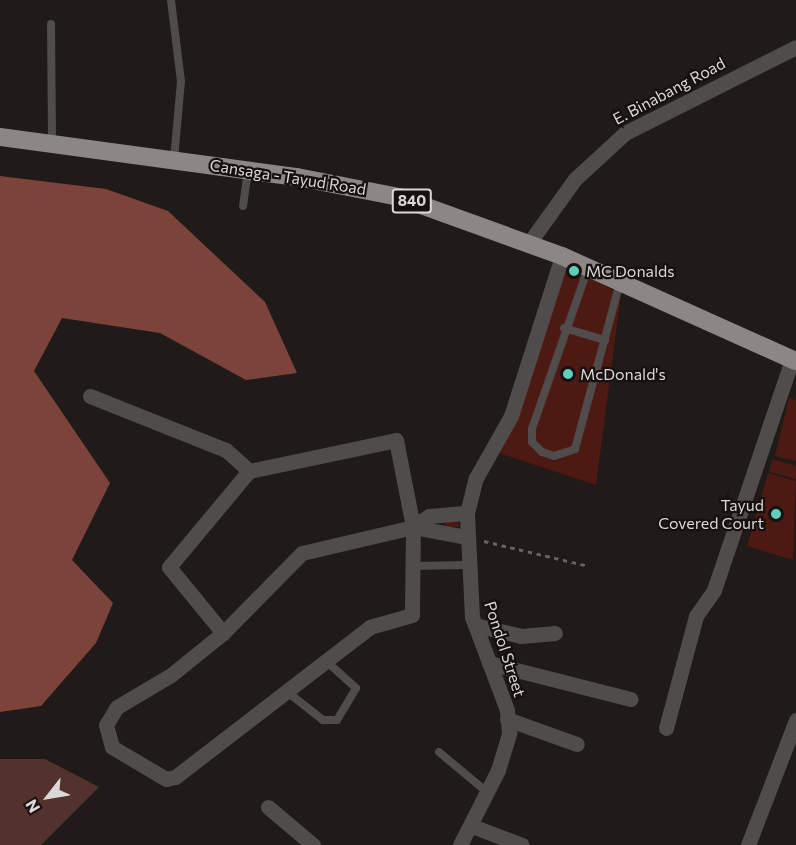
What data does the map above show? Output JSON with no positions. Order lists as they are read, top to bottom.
{
  "streets": {
    "highway": ["Cansaga - Tayud Road", "840"],
    "street": ["E. Binabang Road", "Pondol Street"]
  },
  "crossings": [
    ["E. Binabang Road", "Cansaga - Tayud Road"],
    ["Cansaga - Tayud Road", "Pondol Street"]
  ],
  "places": ["MC Donalds", "McDonald's", "Tayud Covered Court"],
  "north": "bottom left"
}
